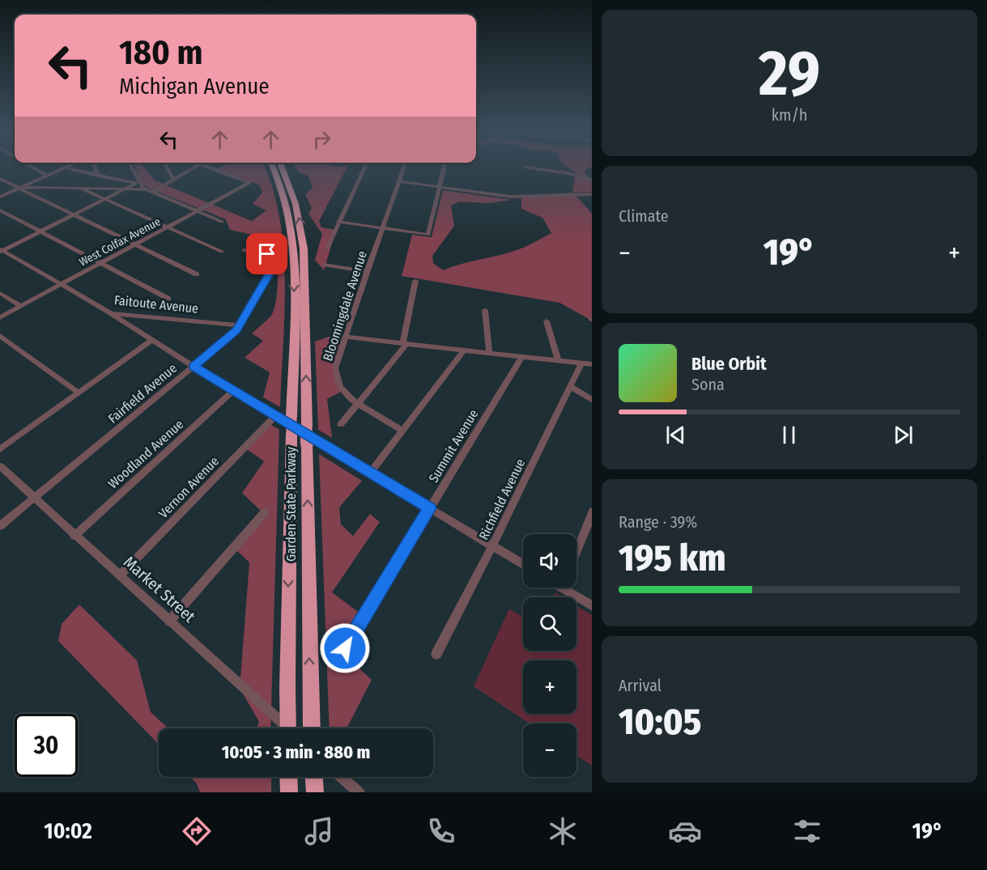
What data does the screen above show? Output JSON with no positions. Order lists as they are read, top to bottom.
{
  "streets": {
    "highway": ["Garden State Parkway"],
    "street": [
      "West Colfax Avenue",
      "Faitoute Avenue",
      "Bloomingdale Avenue",
      "Fairfield Avenue",
      "Summit Avenue",
      "Woodland Avenue",
      "Vernon Avenue",
      "Richfield Avenue",
      "Market Street"
    ]
  },
  "crossings": [
    ["West Colfax Avenue", "Faitoute Avenue"],
    ["Faitoute Avenue", "Fairfield Avenue"],
    ["Fairfield Avenue", "Market Street"],
    ["Woodland Avenue", "Market Street"],
    ["Vernon Avenue", "Market Street"]
  ],
  "page": {
    "tile": [
      ["29", "km/h"],
      "Climate",
      ["Range · 39%", "195 km"],
      ["Arrival", "10:05"]
    ],
    "turn": ["180 m", "Michigan Avenue"],
    "heat": ["−", "19°", "+"],
    "song": ["Blue Orbit", "Sona"],
    "map_buttons": ["+", "−"],
    "limit": "30",
    "trip": "10:05 · 3 min · 880 m",
    "tabs": ["10:02", "19°"]
  }
}
